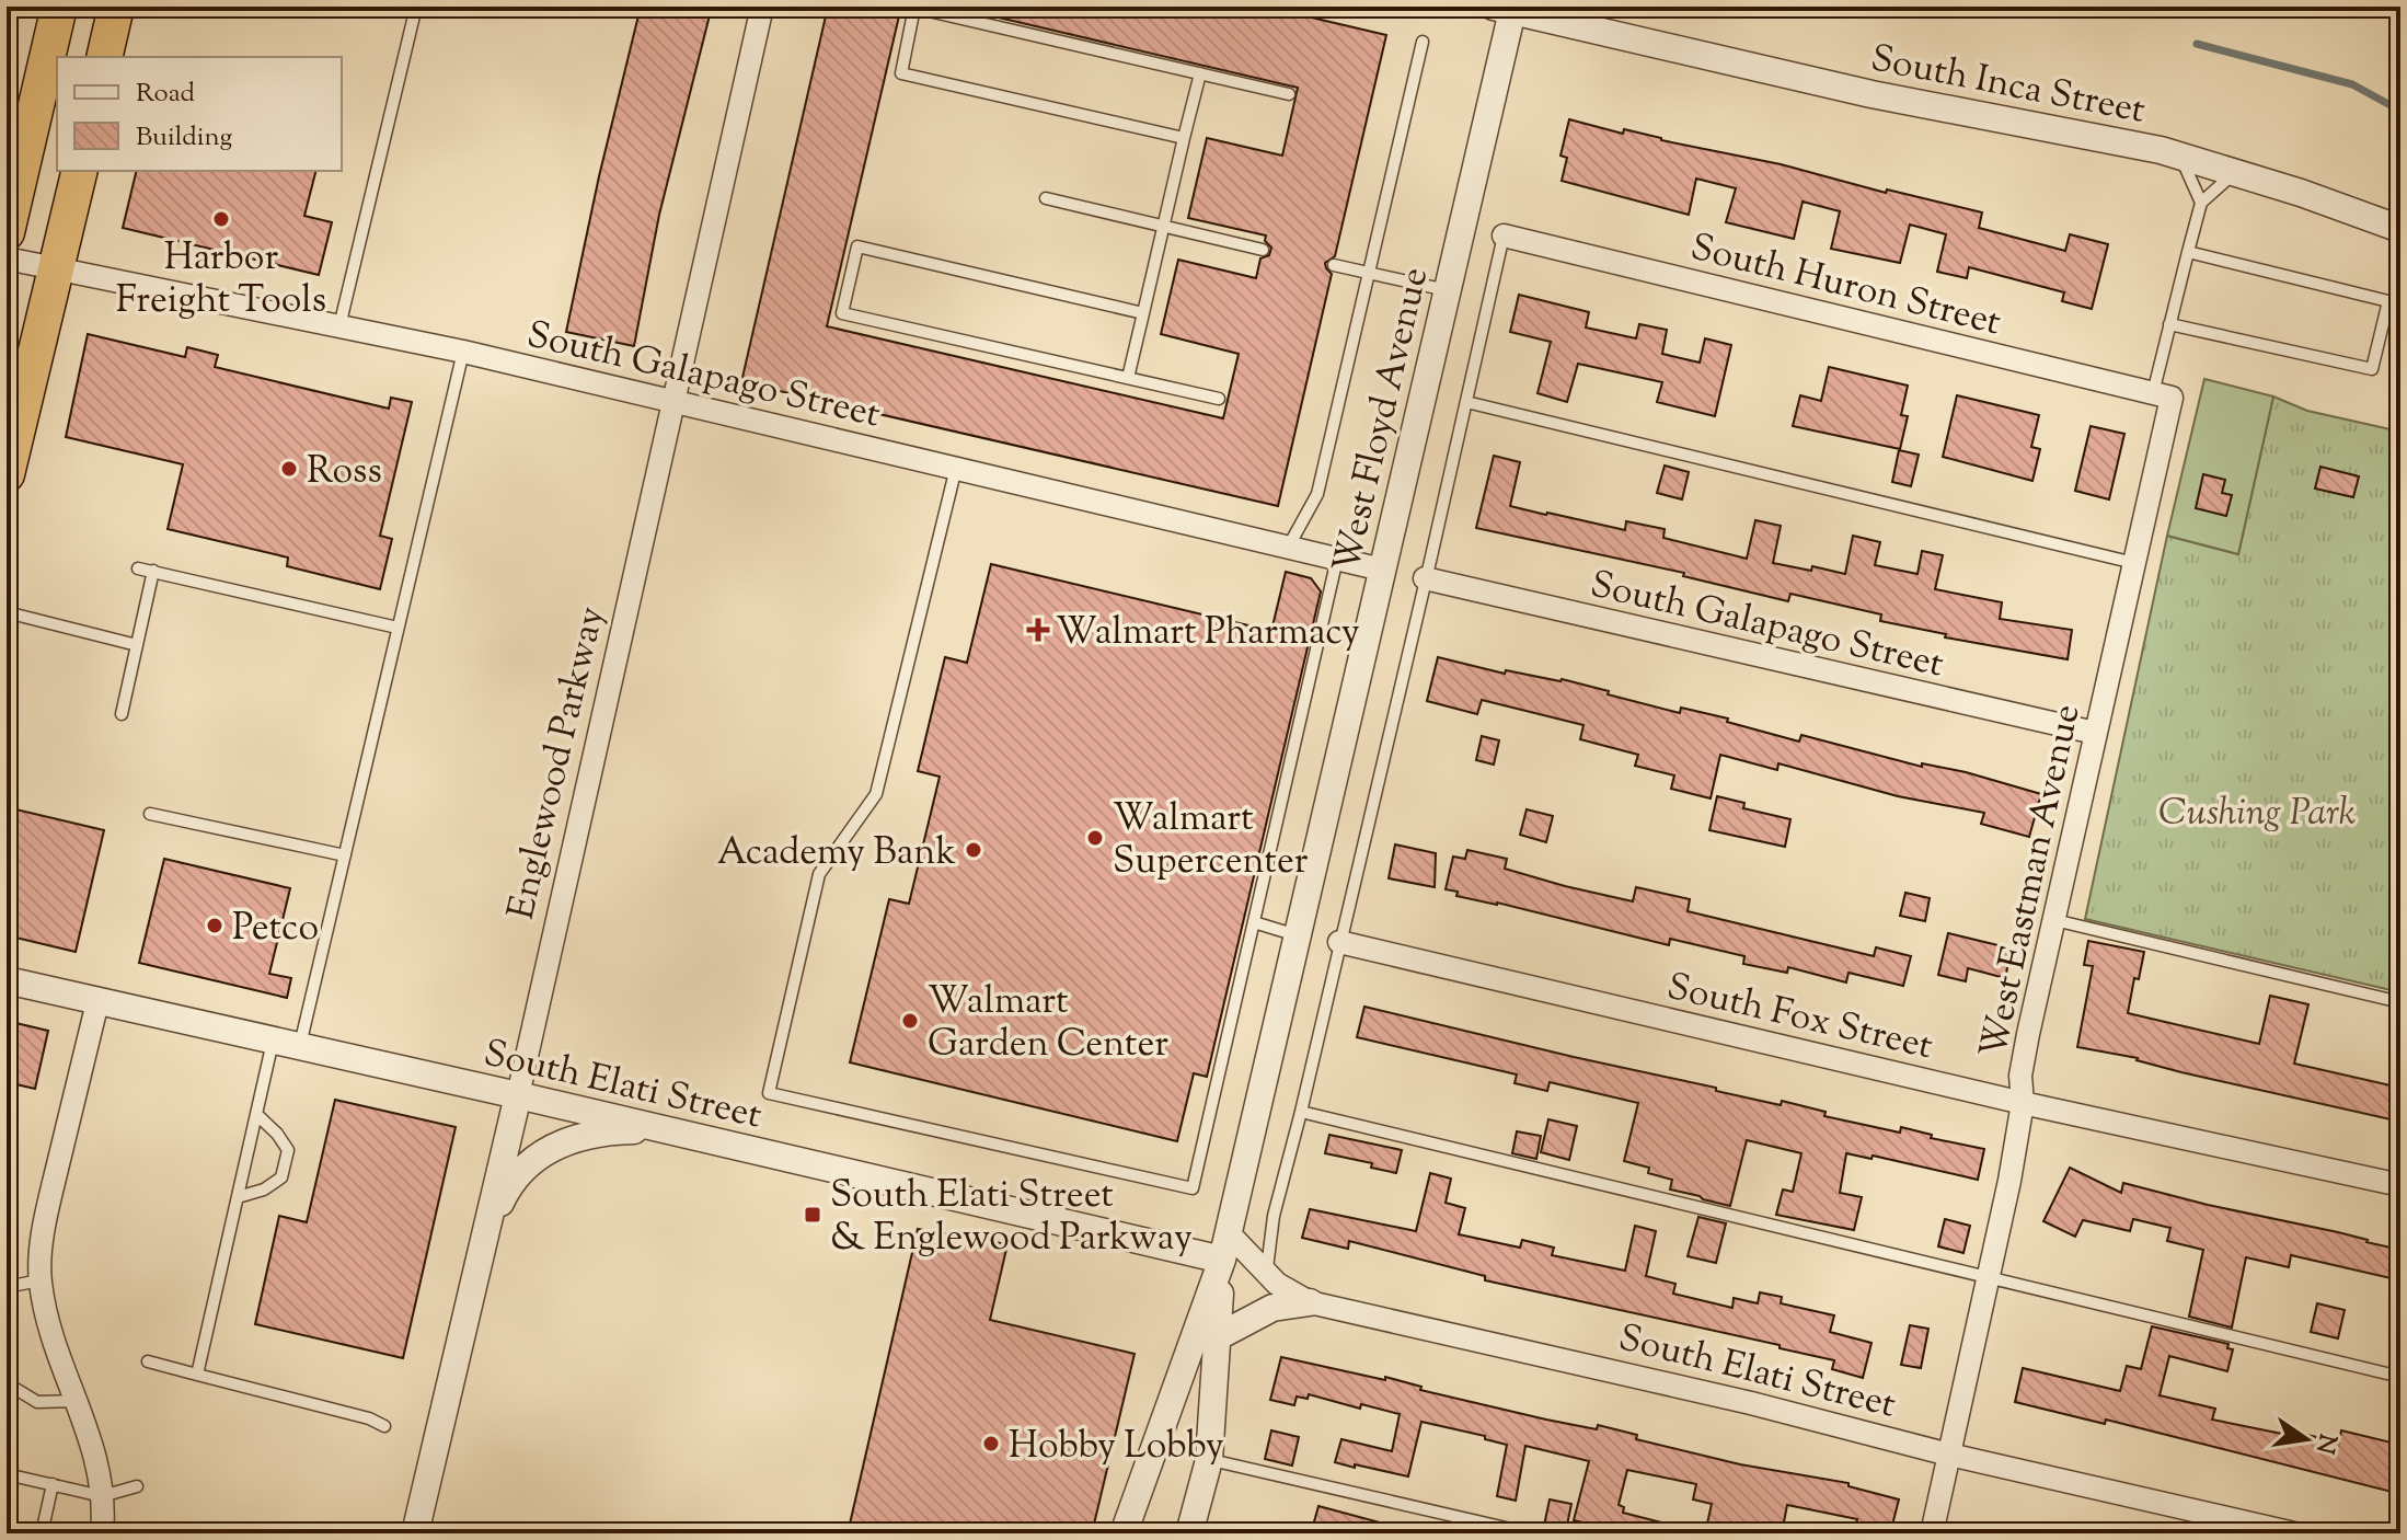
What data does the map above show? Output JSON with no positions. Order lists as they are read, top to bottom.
{
  "streets": {
    "street": [
      "South Inca Street",
      "South Huron Street",
      "South Galapago Street",
      "West Floyd Avenue",
      "Englewood Parkway",
      "West Eastman Avenue",
      "South Fox Street",
      "South Elati Street"
    ]
  },
  "crossings": [
    ["South Inca Street", "West Floyd Avenue"],
    ["South Huron Street", "West Eastman Avenue"],
    ["South Galapago Street", "West Floyd Avenue"],
    ["South Galapago Street", "Englewood Parkway"],
    ["South Galapago Street", "West Eastman Avenue"],
    ["West Floyd Avenue", "South Elati Street"],
    ["Englewood Parkway", "South Elati Street"],
    ["West Eastman Avenue", "South Fox Street"],
    ["West Eastman Avenue", "South Elati Street"]
  ],
  "parks": ["Cushing Park"],
  "places": {
    "other": [
      "Harbor Freight Tools",
      "Ross",
      "Walmart Supercenter",
      "Academy Bank",
      "Petco",
      "Walmart Garden Center",
      "Hobby Lobby"
    ],
    "health": ["Walmart Pharmacy"],
    "transit": ["South Elati Street & Englewood Parkway"]
  },
  "legend": ["Road", "Building"],
  "north": "right"
}
